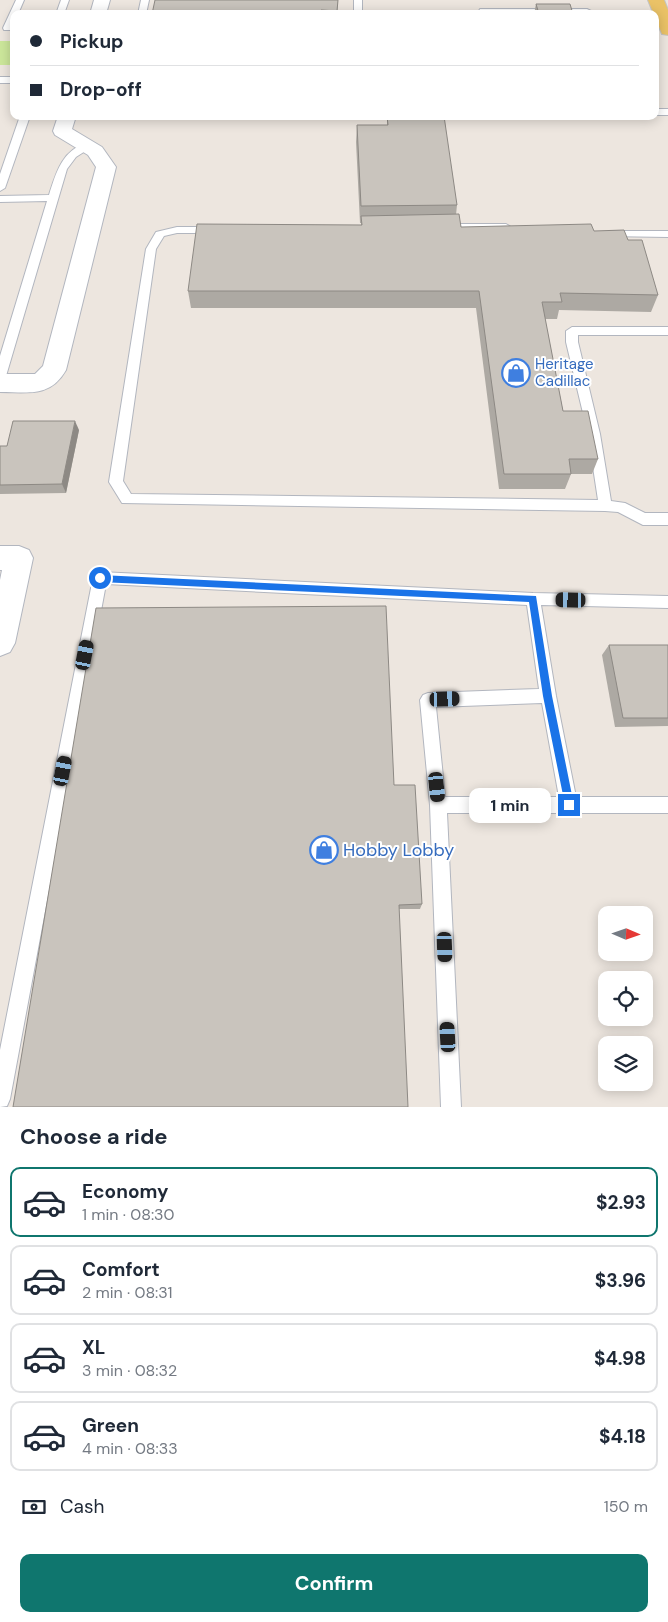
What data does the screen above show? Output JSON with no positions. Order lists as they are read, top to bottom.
{
  "places": {
    "shop": ["Heritage Cadillac", "Hobby Lobby"]
  },
  "north": "right",
  "page": {
    "banner": ["Pickup", "Drop-off"],
    "bubble": "1 min",
    "heading": "Choose a ride",
    "list": [
      {
        "name": "Economy",
        "note": "1 min · 08:30",
        "value": "$2.93"
      },
      {
        "name": "Comfort",
        "note": "2 min · 08:31",
        "value": "$3.96"
      },
      {
        "name": "XL",
        "note": "3 min · 08:32",
        "value": "$4.98"
      },
      {
        "name": "Green",
        "note": "4 min · 08:33",
        "value": "$4.18"
      }
    ],
    "pay": ["Cash", "150 m"],
    "buttons": "Confirm"
  }
}
